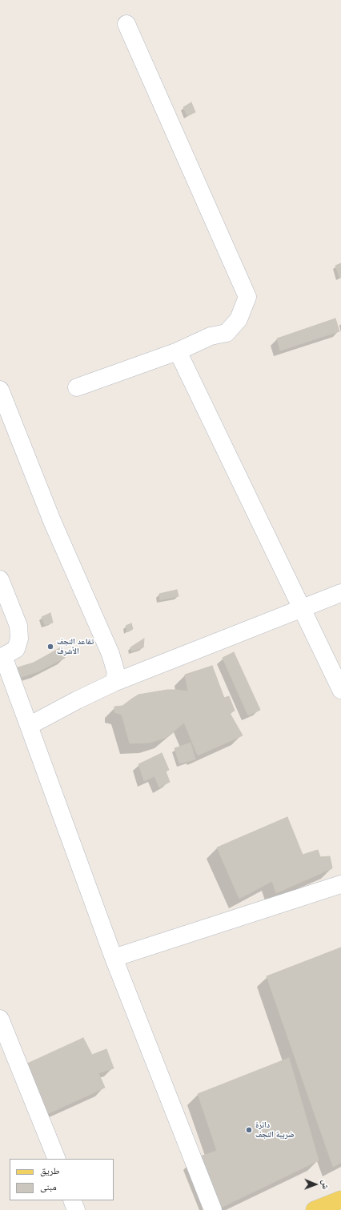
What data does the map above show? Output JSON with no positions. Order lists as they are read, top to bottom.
{
  "places": ["تقاعد النجف الأشرف", "دائرة ضريبة النجف"],
  "legend": ["طريق", "مبنى"],
  "north": "right"
}
